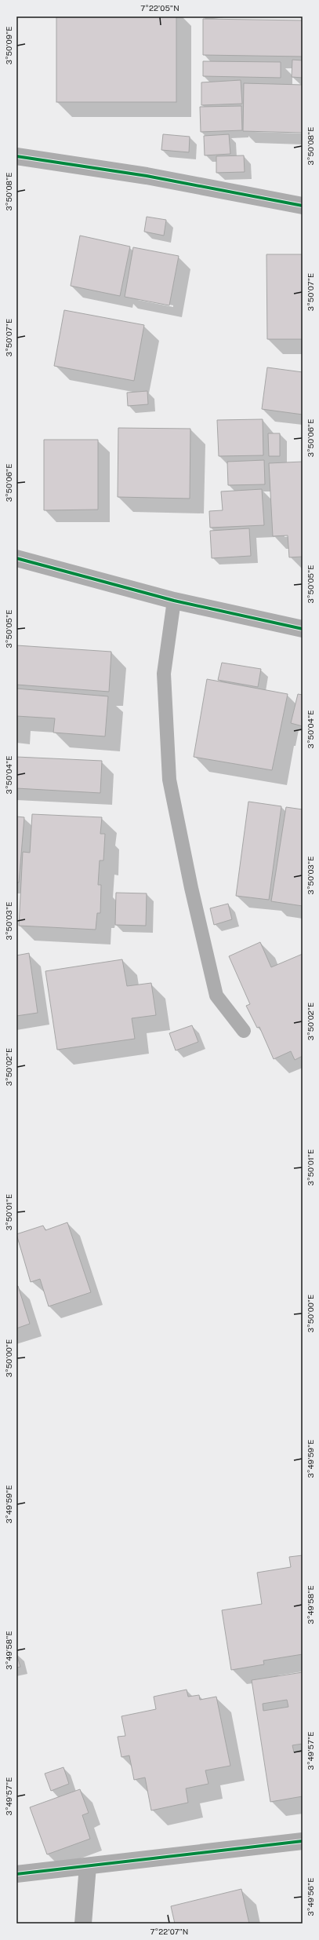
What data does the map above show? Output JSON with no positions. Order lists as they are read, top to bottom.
{
  "coordinates": [
    "7°22'05\"N",
    "3°50'09\"E",
    "3°50'08\"E",
    "3°50'07\"E",
    "3°50'06\"E",
    "3°50'05\"E",
    "3°50'04\"E",
    "3°50'03\"E",
    "3°50'02\"E",
    "3°50'01\"E",
    "3°50'00\"E",
    "3°49'59\"E",
    "3°49'58\"E",
    "3°49'57\"E",
    "3°49'56\"E",
    "7°22'07\"N"
  ]
}
